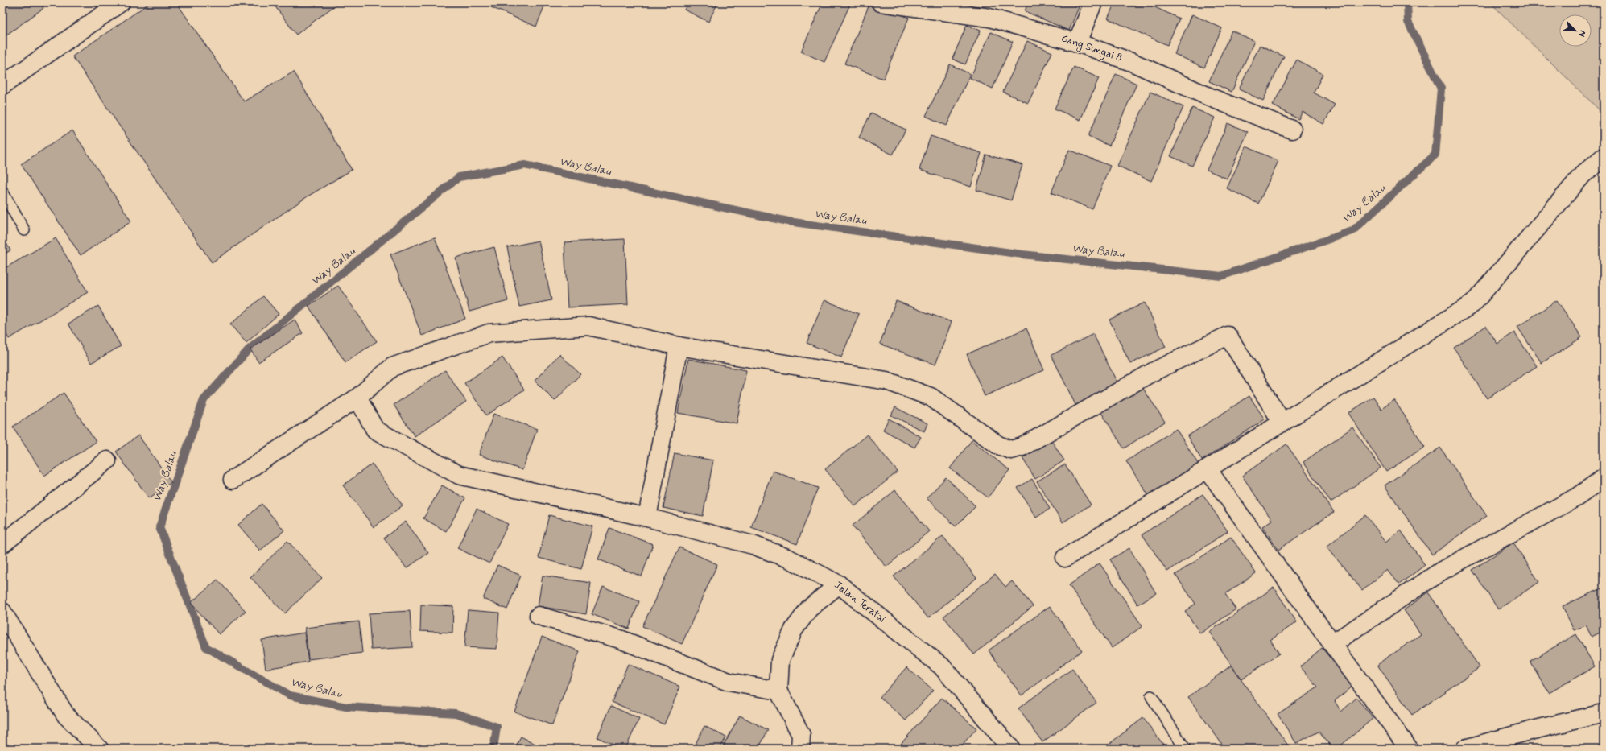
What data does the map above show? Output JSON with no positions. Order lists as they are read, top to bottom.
{
  "streets": {
    "street": ["Gang Sungai 8", "Jalan Teratai"]
  },
  "water": ["Way Balau"],
  "north": "bottom right"
}
